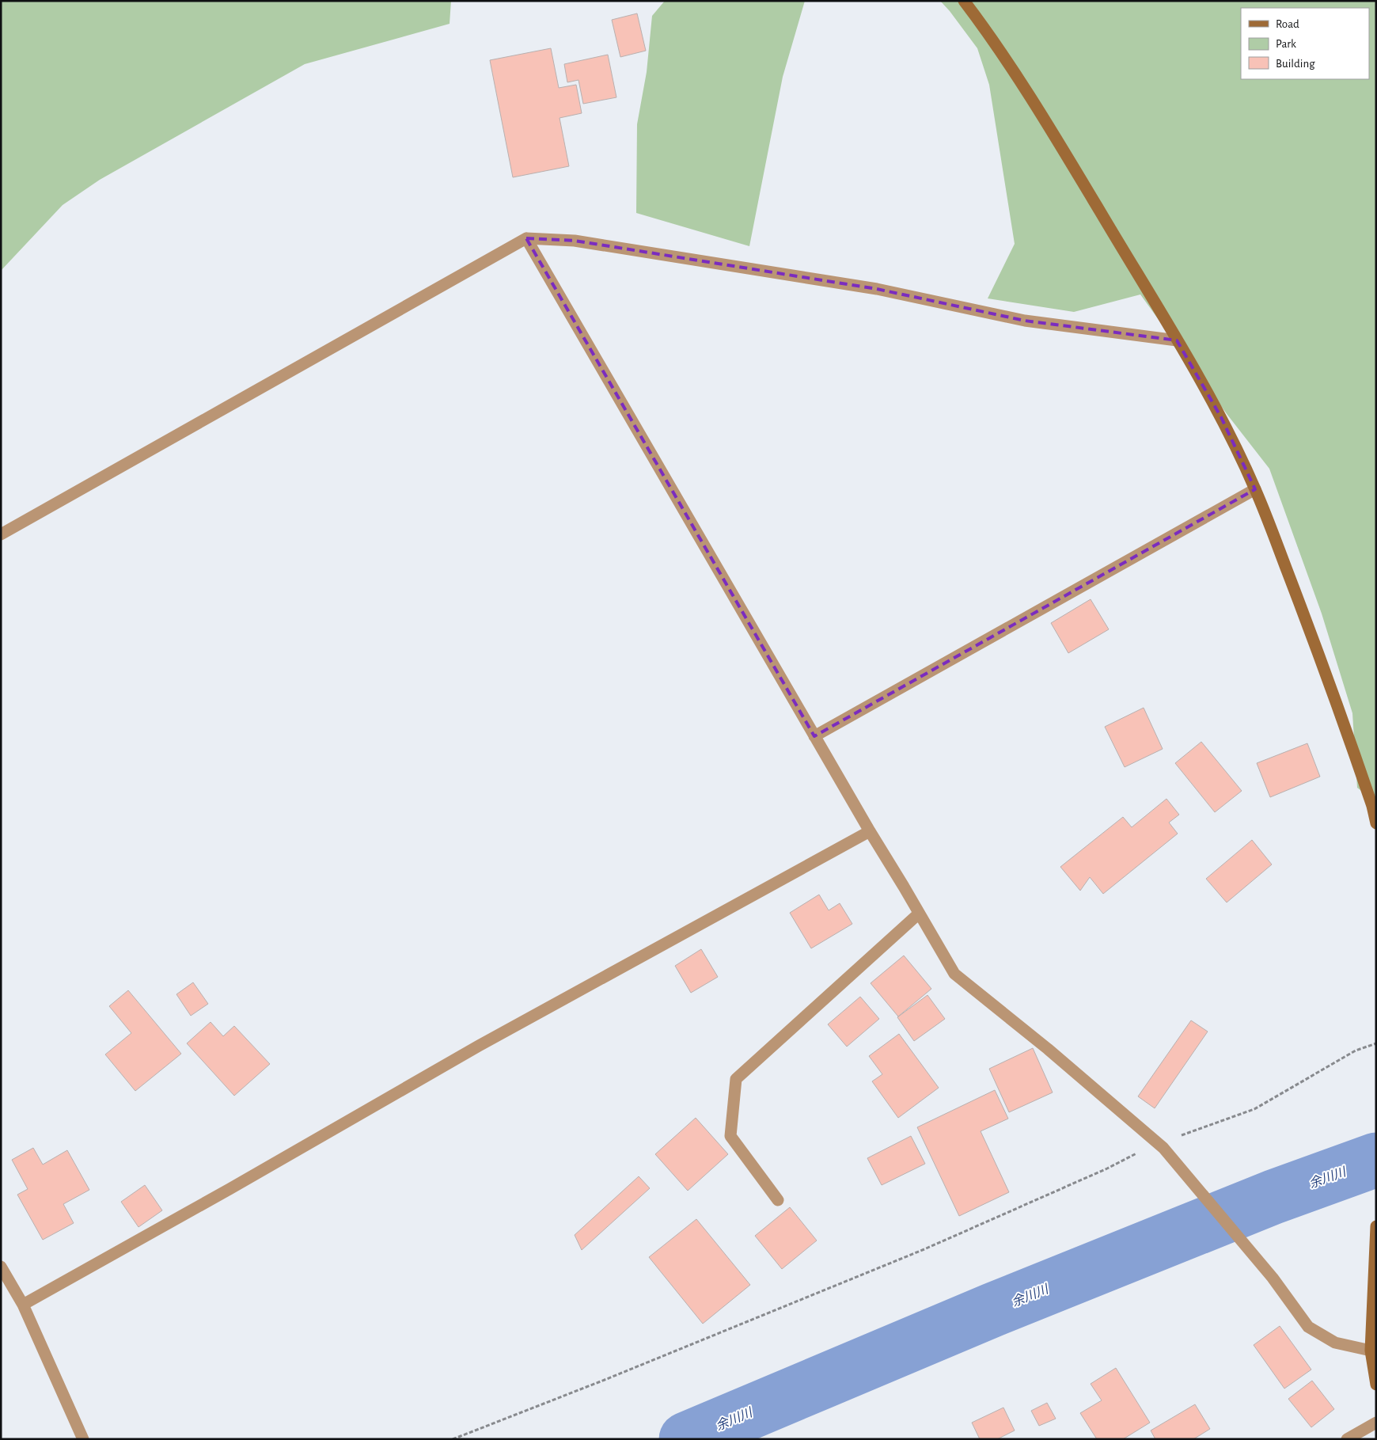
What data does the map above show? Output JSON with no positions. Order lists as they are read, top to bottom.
{
  "water": ["余川川"],
  "legend": ["Road", "Park", "Building"]
}
